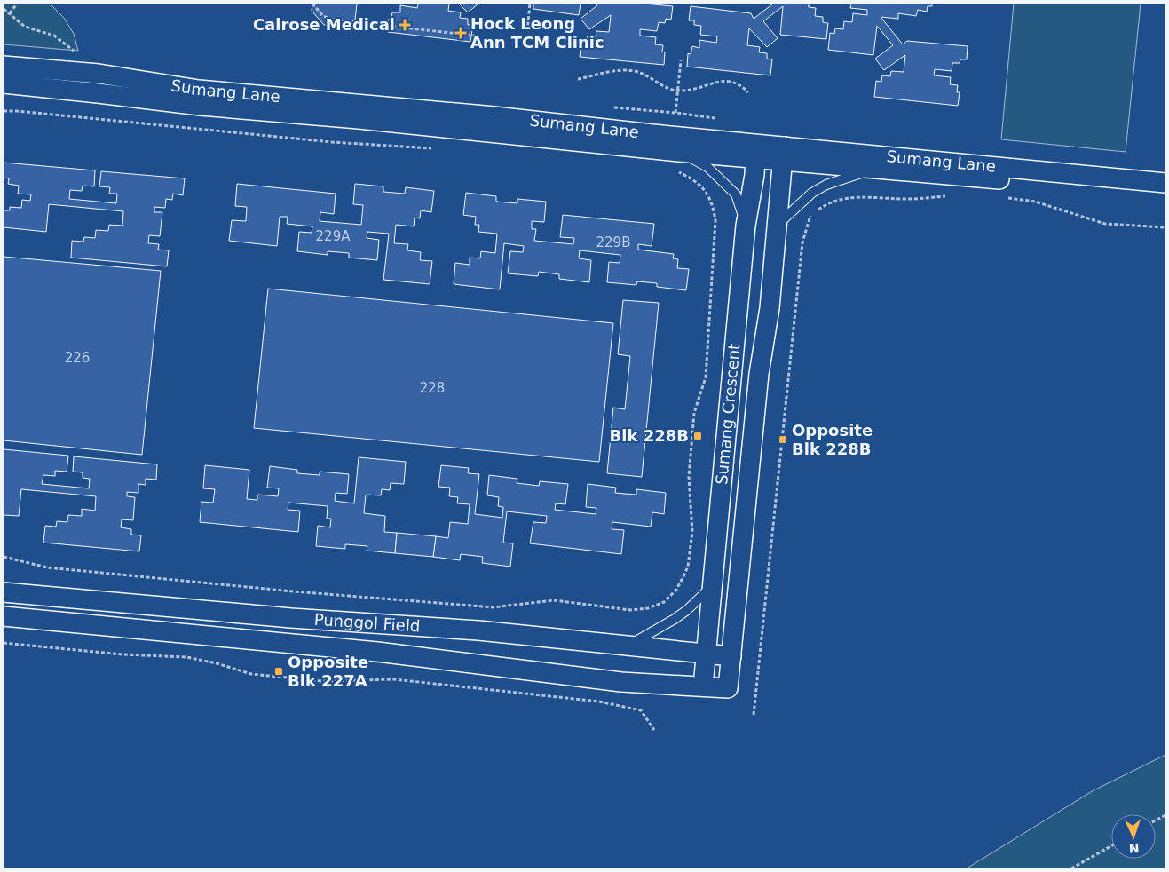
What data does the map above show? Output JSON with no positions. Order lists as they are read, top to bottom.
{
  "streets": {
    "street": ["Sumang Lane", "Sumang Crescent", "Punggol Field"]
  },
  "crossings": [
    ["Sumang Lane", "Sumang Crescent"],
    ["Sumang Crescent", "Punggol Field"]
  ],
  "places": {
    "health": ["Calrose Medical", "Hock Leong Ann TCM Clinic"],
    "transit": ["Blk 228B", "Opposite Blk 228B", "Opposite Blk 227A"]
  },
  "house_numbers": [
    "229A",
    "229B",
    "226",
    "228"
  ],
  "north": "bottom"
}
